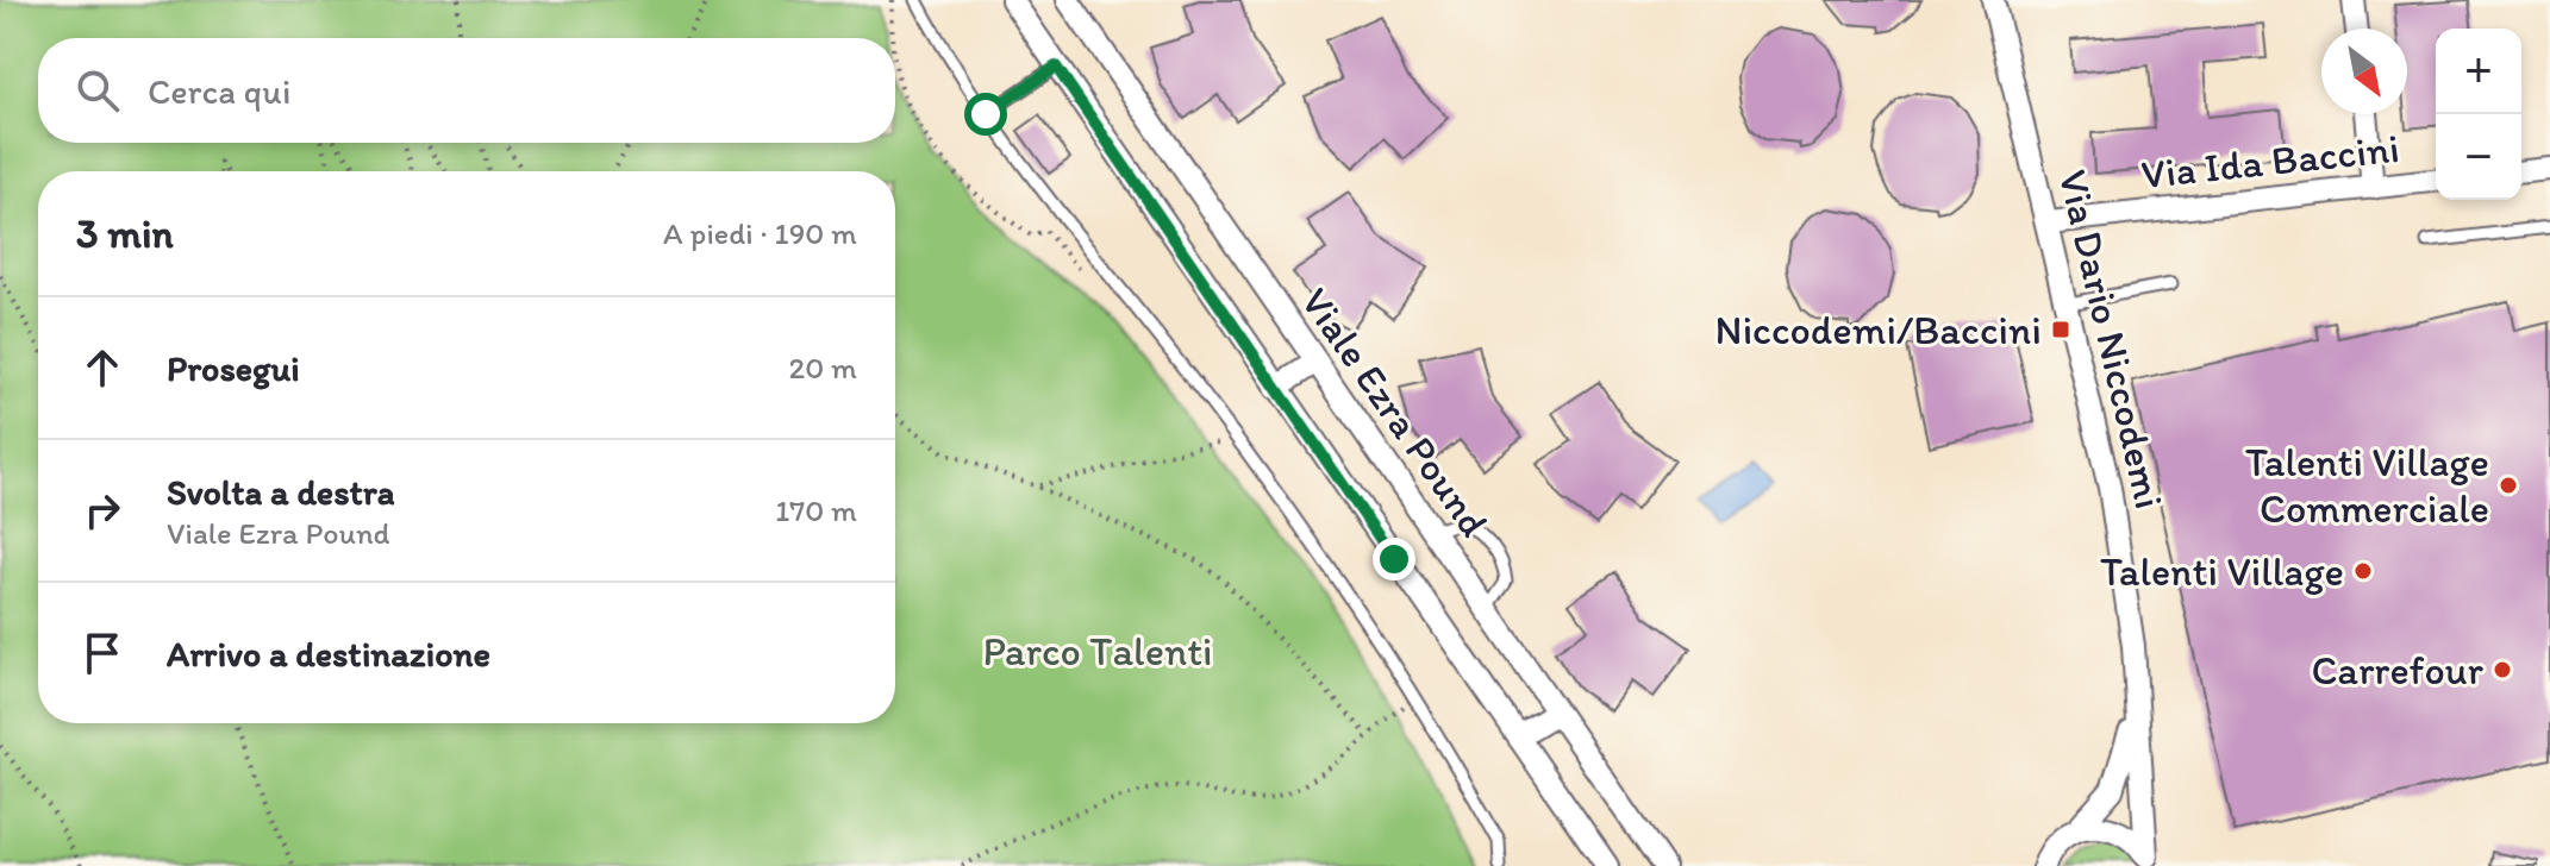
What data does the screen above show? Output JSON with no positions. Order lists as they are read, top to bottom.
{
  "streets": {
    "street": ["Via Ida Baccini", "Via Dario Niccodemi", "Viale Ezra Pound"]
  },
  "crossings": [
    ["Via Ida Baccini", "Via Dario Niccodemi"]
  ],
  "parks": ["Parco Talenti"],
  "places": {
    "transit": ["Niccodemi/Baccini"],
    "other": ["Talenti Village Commerciale", "Talenti Village", "Carrefour"]
  },
  "north": "bottom right",
  "page": {
    "map_buttons": ["+", "−"],
    "search": "Cerca qui",
    "heading": ["3 min", "A piedi · 190 m"],
    "list": [
      ["Prosegui", "20 m"],
      ["Svolta a destra", "Viale Ezra Pound", "170 m"],
      "Arrivo a destinazione"
    ]
  }
}
